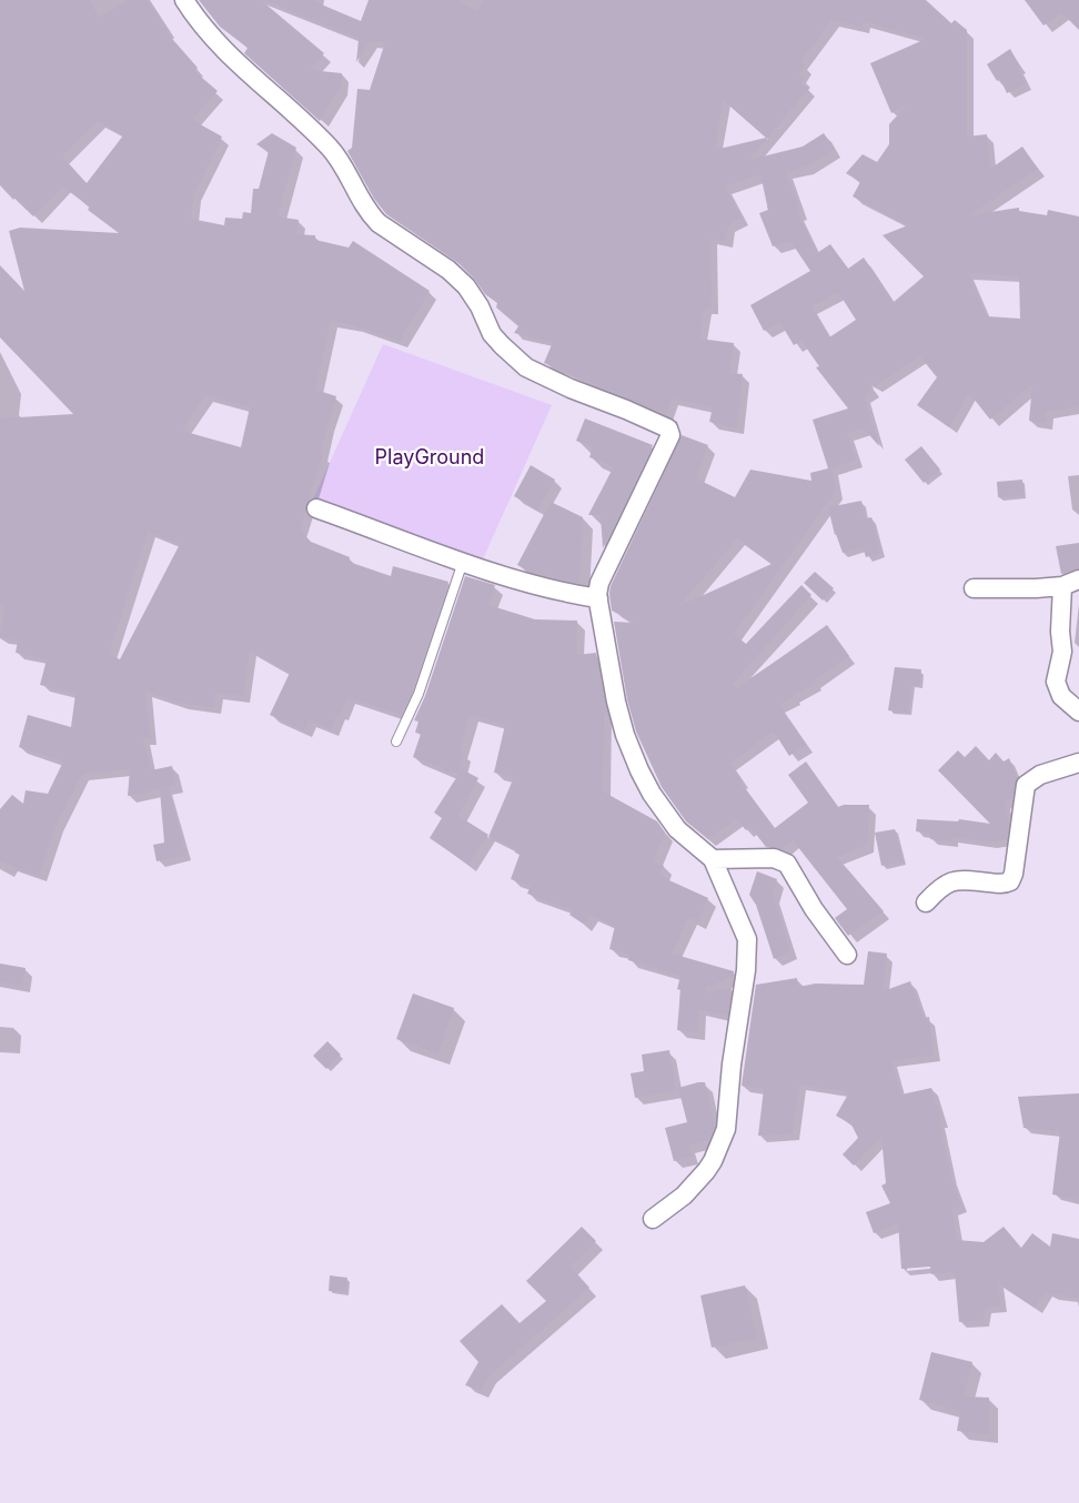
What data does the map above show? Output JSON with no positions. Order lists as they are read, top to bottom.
{
  "parks": ["PlayGround"]
}
